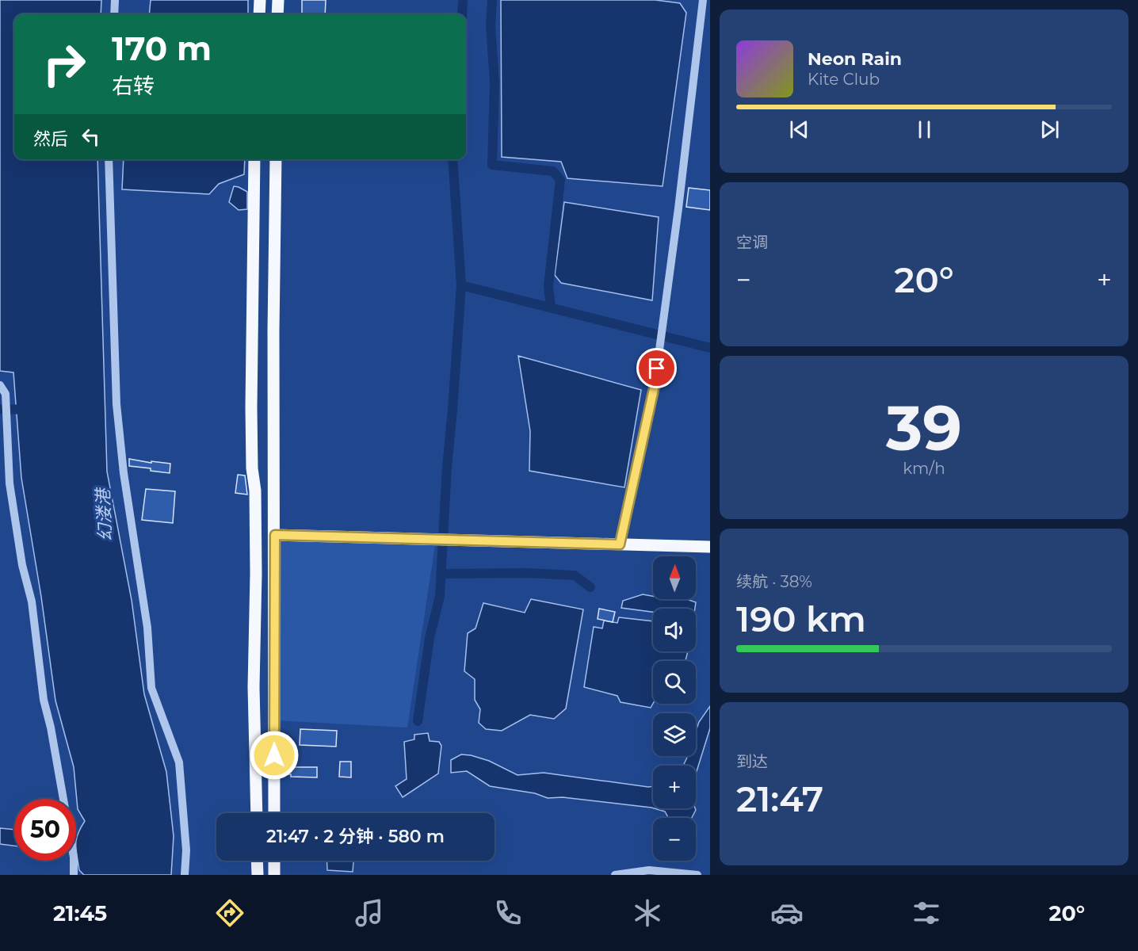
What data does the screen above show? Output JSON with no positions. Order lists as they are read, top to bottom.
{
  "water": ["幻溇港"],
  "north": "top",
  "page": {
    "turn": ["170 m", "右转"],
    "song": ["Neon Rain", "Kite Club"],
    "then": "然后",
    "tile": [
      "空调",
      ["39", "km/h"],
      ["续航 · 38%", "190 km"],
      ["到达", "21:47"]
    ],
    "heat": ["−", "20°", "+"],
    "map_buttons": ["+", "−"],
    "limit": "50",
    "trip": "21:47 · 2 分钟 · 580 m",
    "tabs": ["21:45", "20°"]
  }
}
